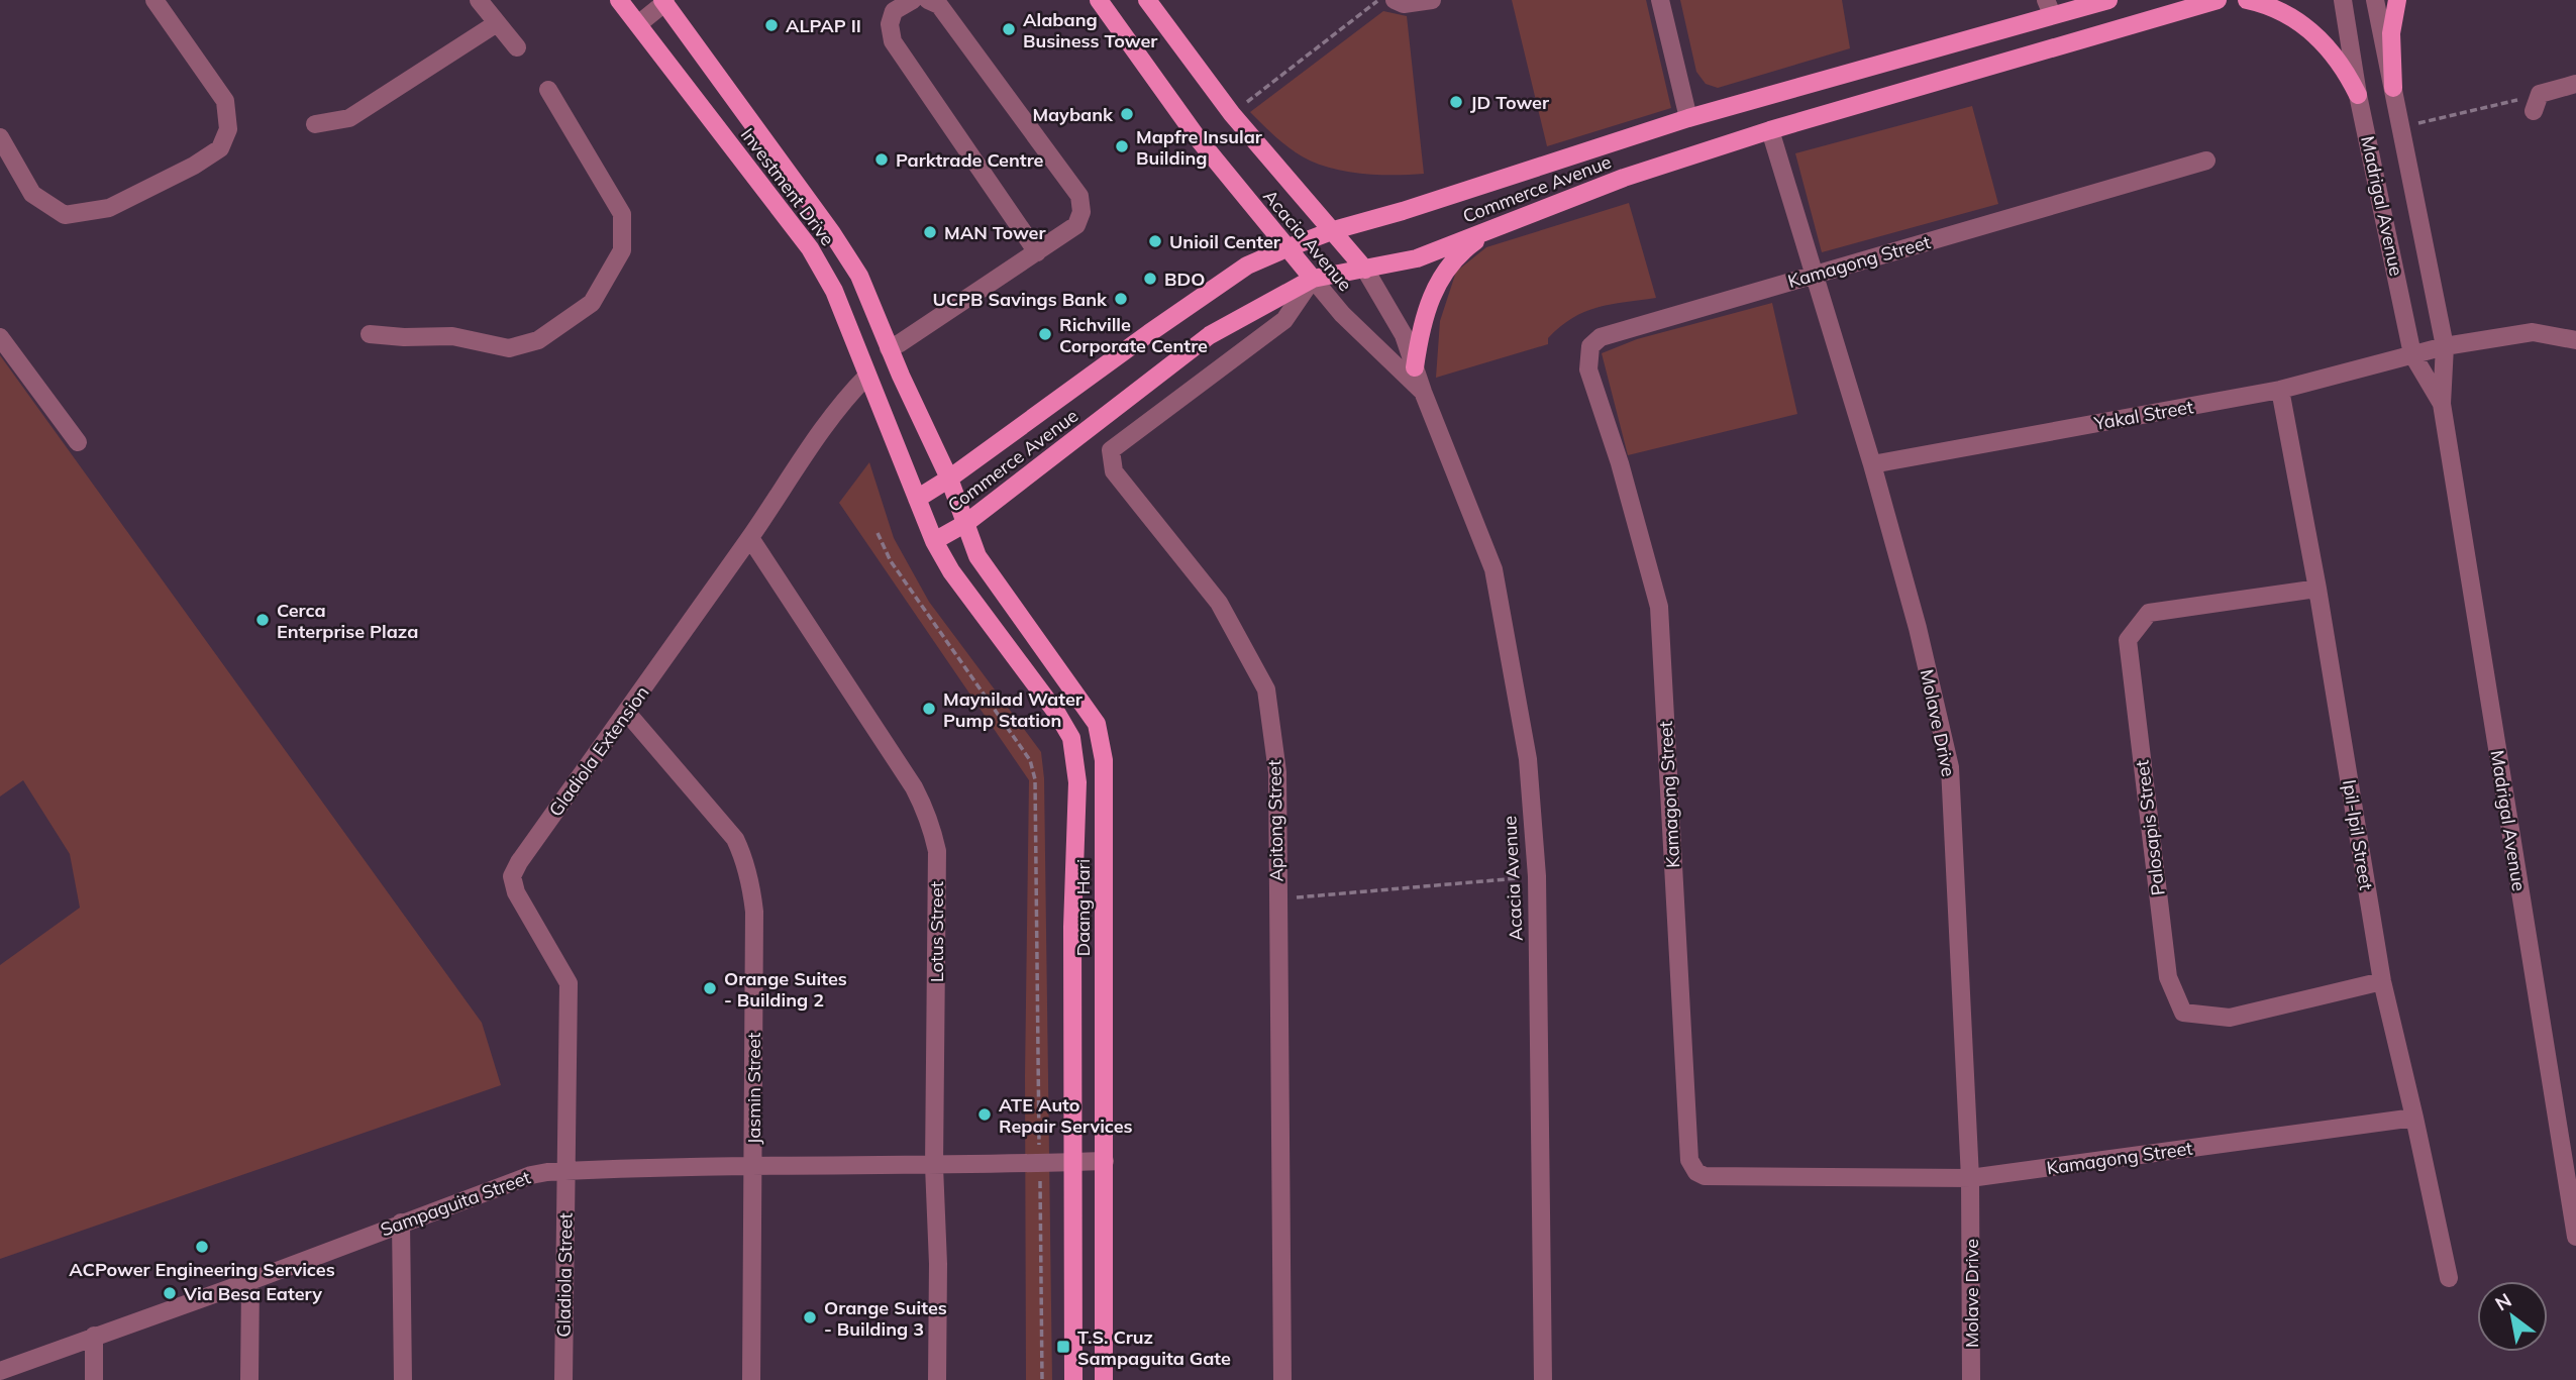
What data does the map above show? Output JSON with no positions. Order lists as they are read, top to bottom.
{
  "streets": {
    "main road": [
      "Investment Drive",
      "Commerce Avenue",
      "Acacia Avenue",
      "Daang Hari"
    ],
    "street": [
      "Madrigal Avenue",
      "Kamagong Street",
      "Yakal Street",
      "Molave Drive",
      "Gladiola Extension",
      "Apitong Street",
      "Palosapis Street",
      "Ipil-Ipil Street",
      "Lotus Street",
      "Jasmin Street",
      "Sampaguita Street",
      "Gladiola Street"
    ]
  },
  "crossings": [
    ["Investment Drive", "Commerce Avenue"],
    ["Investment Drive", "Gladiola Extension"],
    ["Investment Drive", "Daang Hari"],
    ["Commerce Avenue", "Acacia Avenue"],
    ["Commerce Avenue", "Molave Drive"],
    ["Commerce Avenue", "Apitong Street"],
    ["Commerce Avenue", "Daang Hari"],
    ["Madrigal Avenue", "Yakal Street"],
    ["Acacia Avenue", "Apitong Street"],
    ["Kamagong Street", "Molave Drive"],
    ["Kamagong Street", "Ipil-Ipil Street"],
    ["Yakal Street", "Molave Drive"],
    ["Yakal Street", "Ipil-Ipil Street"],
    ["Gladiola Extension", "Lotus Street"],
    ["Gladiola Extension", "Jasmin Street"],
    ["Gladiola Extension", "Sampaguita Street"],
    ["Gladiola Extension", "Gladiola Street"],
    ["Palosapis Street", "Ipil-Ipil Street"],
    ["Daang Hari", "Sampaguita Street"],
    ["Lotus Street", "Sampaguita Street"],
    ["Jasmin Street", "Sampaguita Street"],
    ["Sampaguita Street", "Gladiola Street"]
  ],
  "places": {
    "other": [
      "ALPAP II",
      "Alabang Business Tower",
      "JD Tower",
      "Maybank",
      "Mapfre Insular Building",
      "Parktrade Centre",
      "MAN Tower",
      "Unioil Center",
      "BDO",
      "UCPB Savings Bank",
      "Richville Corporate Centre",
      "Cerca Enterprise Plaza",
      "Maynilad Water Pump Station",
      "Orange Suites - Building 2",
      "ATE Auto Repair Services",
      "ACPower Engineering Services",
      "Via Besa Eatery",
      "Orange Suites - Building 3"
    ],
    "transit": ["T.S. Cruz Sampaguita Gate"]
  },
  "north": "top left"
}
